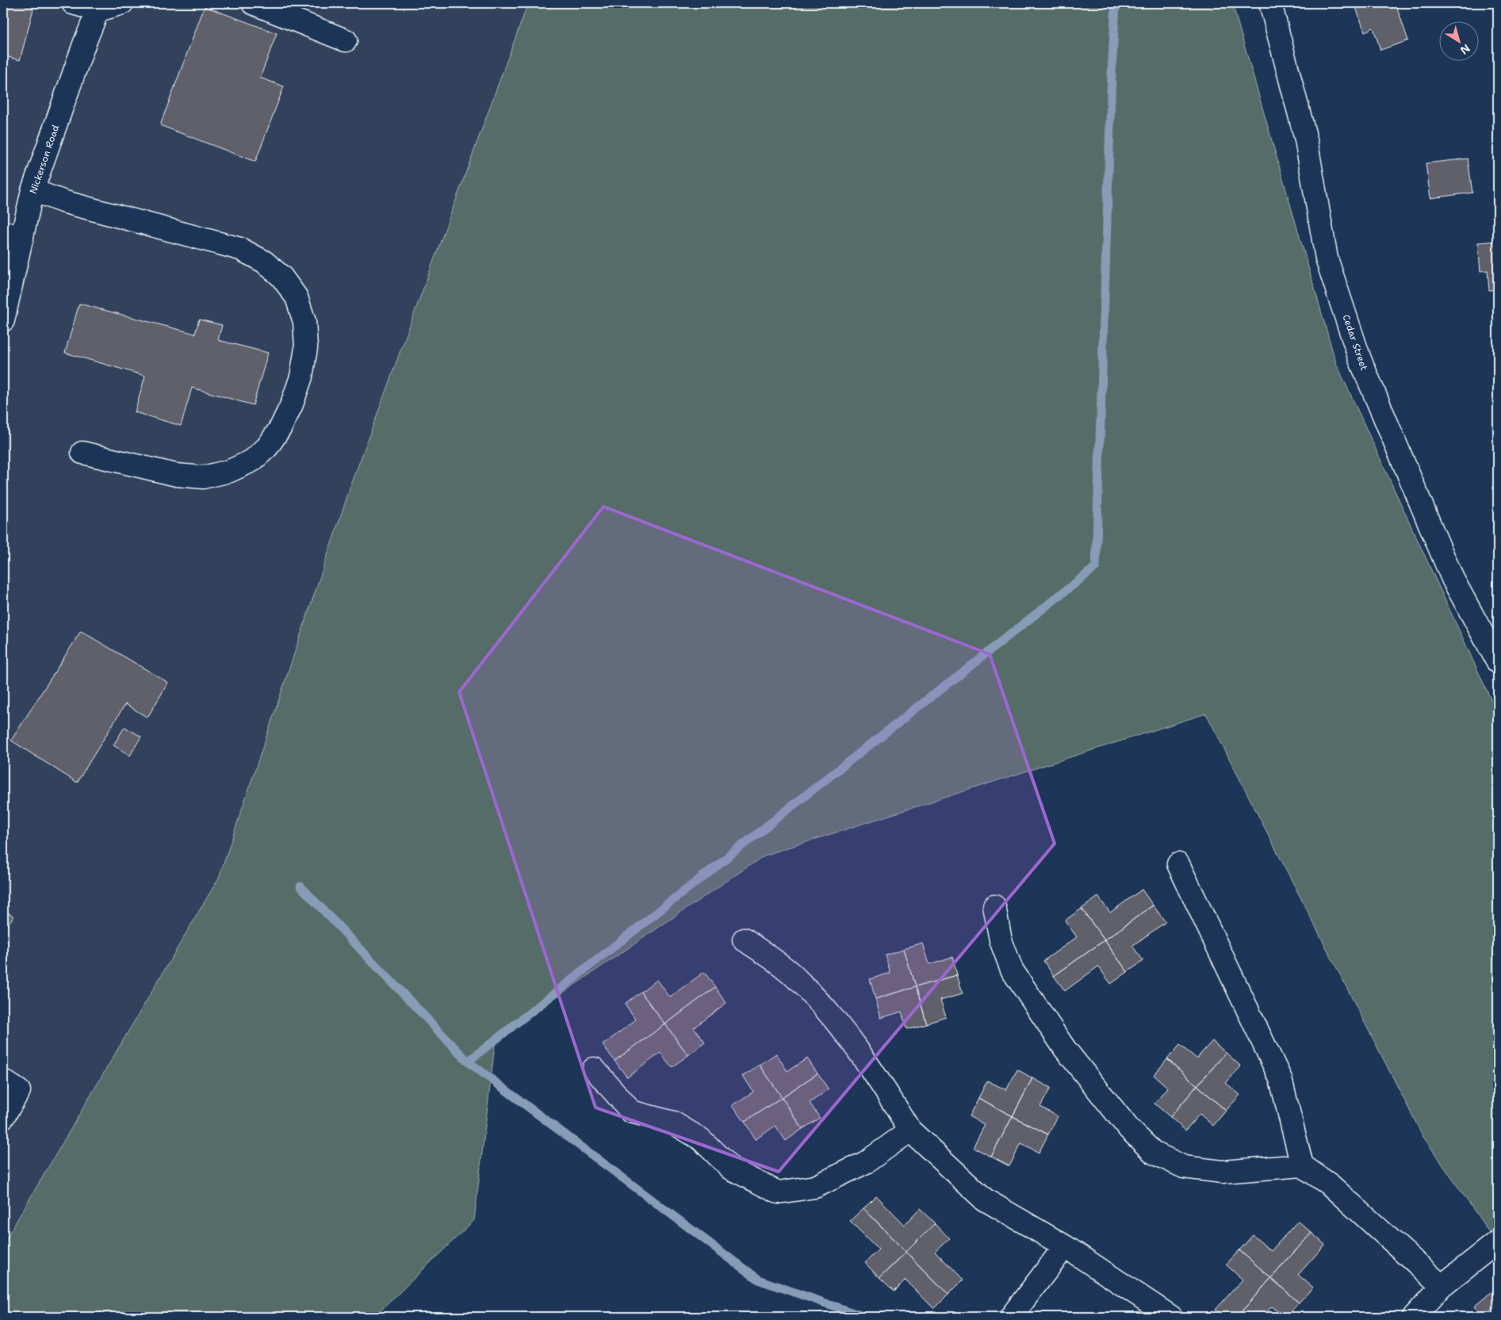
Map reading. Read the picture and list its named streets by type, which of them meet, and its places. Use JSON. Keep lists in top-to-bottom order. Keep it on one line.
{"streets":{"street":["Nickerson Road","Cedar Street"]},"north":"bottom right"}
